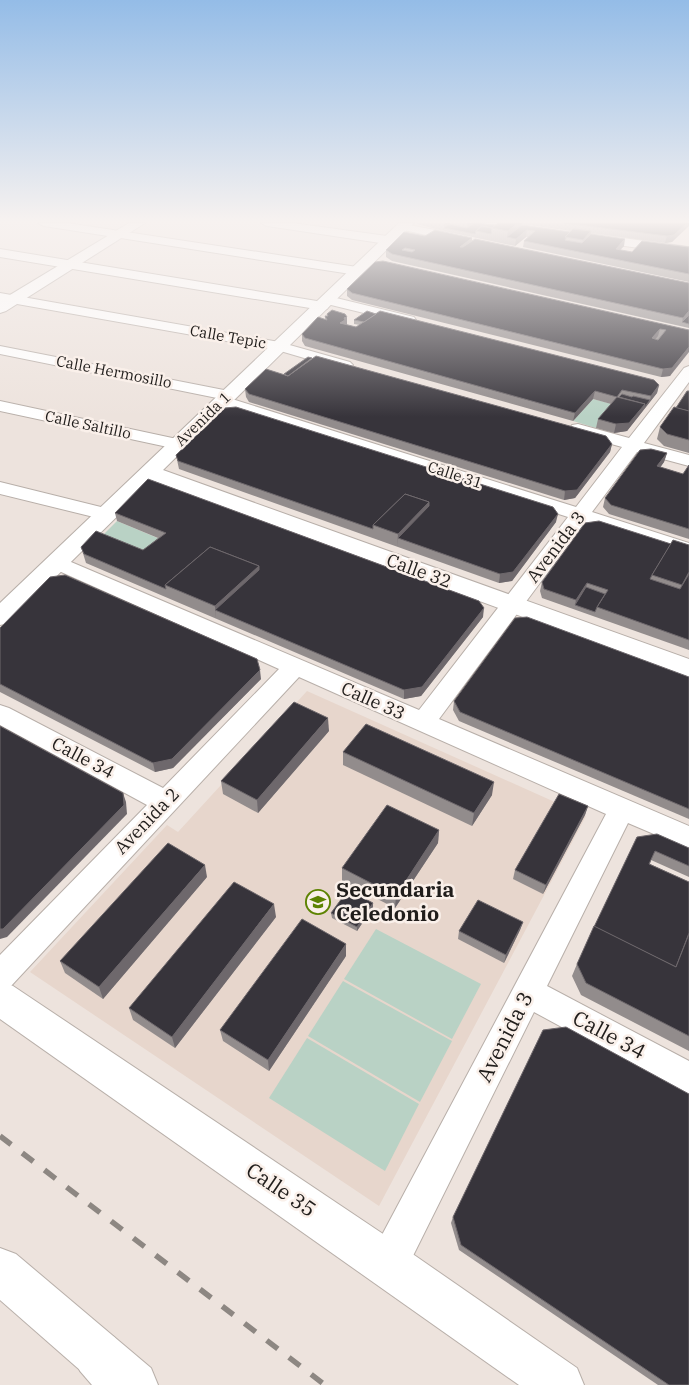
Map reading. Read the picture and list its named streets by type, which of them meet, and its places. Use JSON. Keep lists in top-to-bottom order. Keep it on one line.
{"streets":{"street":["Calle Tepic","Calle Hermosillo","Avenida 1","Calle Saltillo","Calle 31","Avenida 3","Calle 32","Calle 33","Calle 34","Avenida 2","Calle 35"]},"crossings":[["Calle Tepic","Avenida 1"],["Calle Hermosillo","Avenida 1"],["Calle Hermosillo","Calle 31"],["Avenida 1","Calle Saltillo"],["Avenida 1","Calle 31"],["Avenida 1","Calle 32"],["Avenida 1","Calle 33"],["Calle 31","Avenida 3"],["Avenida 3","Calle 32"],["Avenida 3","Calle 33"],["Avenida 3","Calle 34"],["Avenida 3","Calle 35"],["Calle 33","Avenida 2"],["Calle 34","Avenida 2"]],"places":{"school or university":["Secundaria Celedonio"]}}
